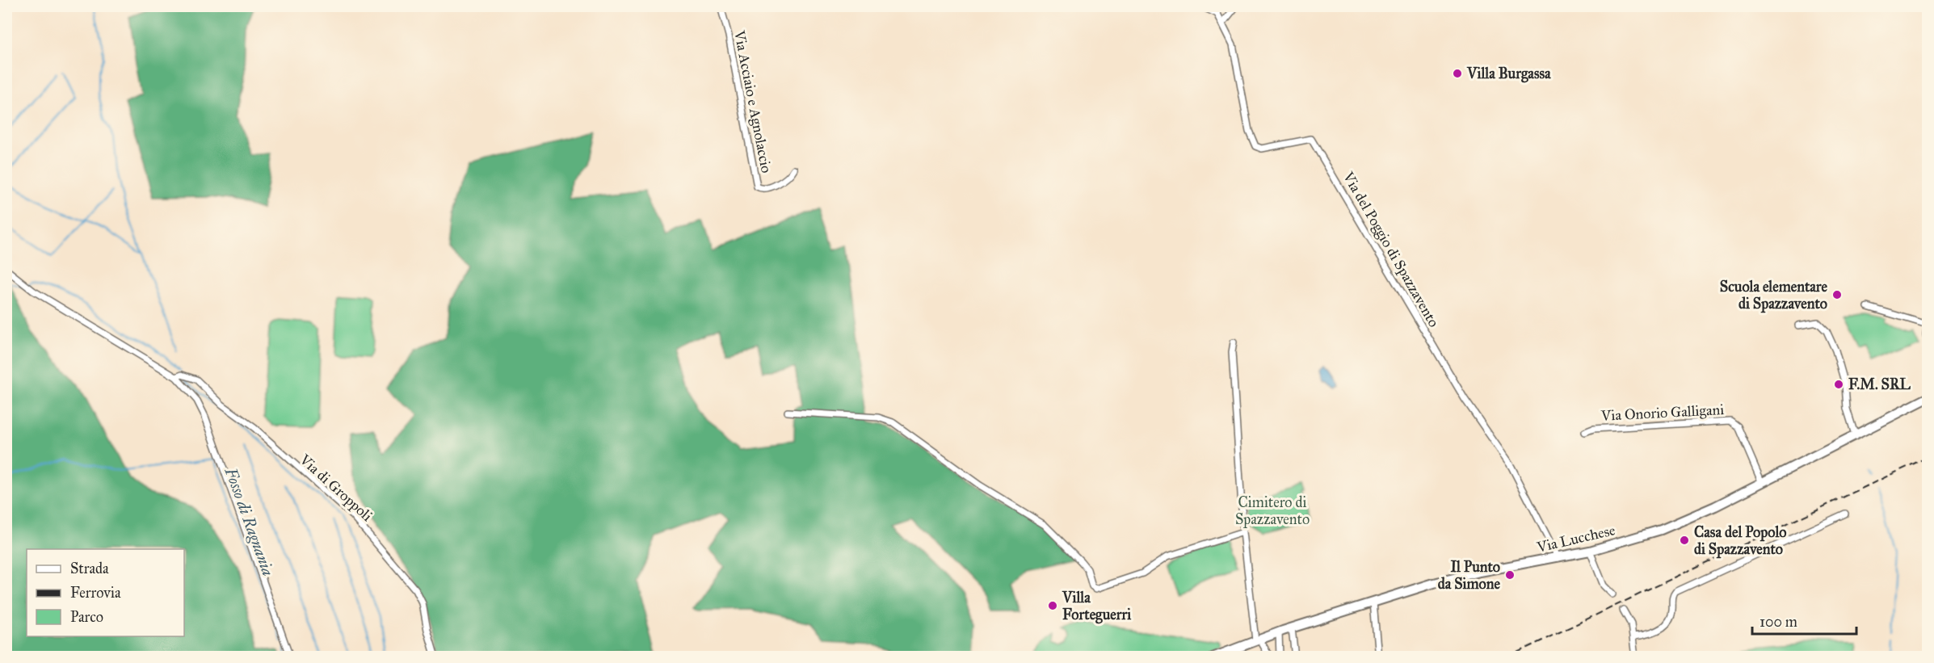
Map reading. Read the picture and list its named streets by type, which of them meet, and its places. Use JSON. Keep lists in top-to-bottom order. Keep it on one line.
{"streets":{"street":["Via Acciaio e Agnolaccio","Via del Poggio di Spazzavento","Via Onorio Galligani","Via di Groppoli","Via Lucchese"]},"crossings":[["Via del Poggio di Spazzavento","Via Lucchese"],["Via Onorio Galligani","Via Lucchese"]],"water":["Fosso di Ragnania"],"parks":["Cimitero di Spazzavento"],"places":["Villa Burgassa","Scuola elementare di Spazzavento","F.M. SRL","Casa del Popolo di Spazzavento","Il Punto da Simone","Villa Forteguerri"],"legend":["Strada","Ferrovia","Parco"],"scale_bar":"100 m"}
